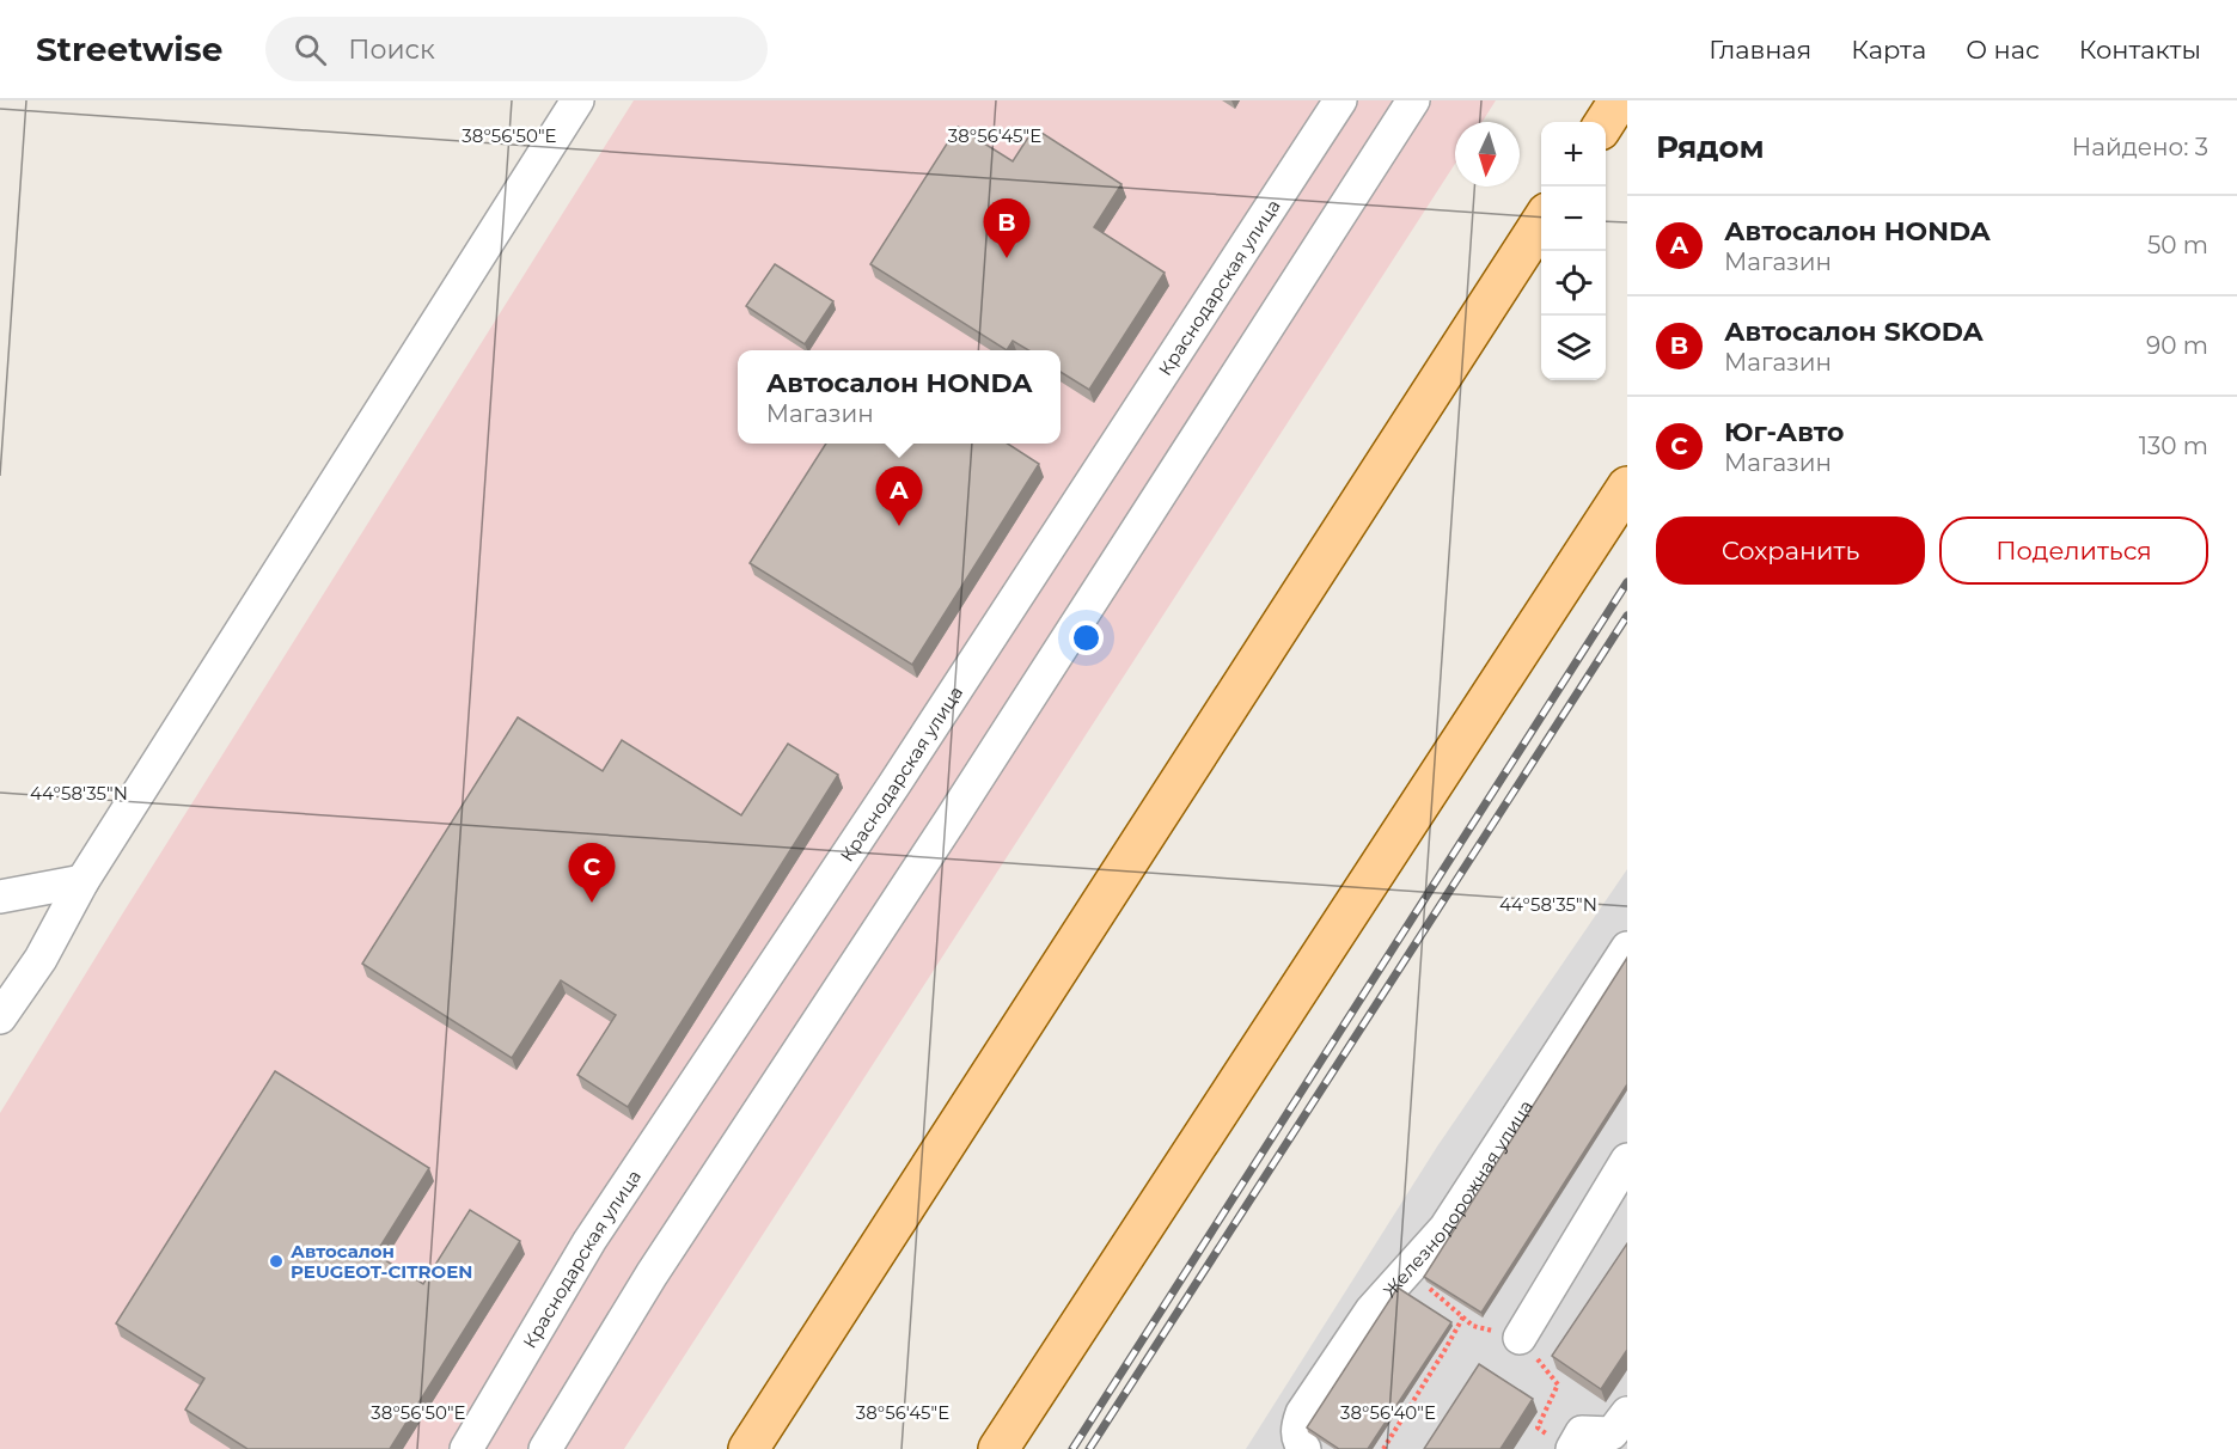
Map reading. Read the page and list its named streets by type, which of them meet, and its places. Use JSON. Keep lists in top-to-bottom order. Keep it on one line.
{"streets":{"street":["Краснодарская улица","Железнодорожная улица"]},"places":["Автосалон PEUGEOT-CITROEN"],"north":"bottom","page":{"header":"Streetwise","search":"Поиск","nav":["Главная","Карта","О нас","Контакты"],"heading":["Рядом","Найдено: 3"],"map_buttons":["+","−"],"list":[{"mark":"A","name":"Автосалон HONDA","note":"Магазин","value":"50 m"},{"mark":"B","name":"Автосалон SKODA","note":"Магазин","value":"90 m"},{"mark":"C","name":"Юг-Авто","note":"Магазин","value":"130 m"}],"pins":["B","A","C"],"popup":["Автосалон HONDA","Магазин"],"buttons":["Сохранить","Поделиться"]},"coordinates":["38°56'50\"E","38°56'45\"E","44°58'35\"N","38°56'40\"E"]}
